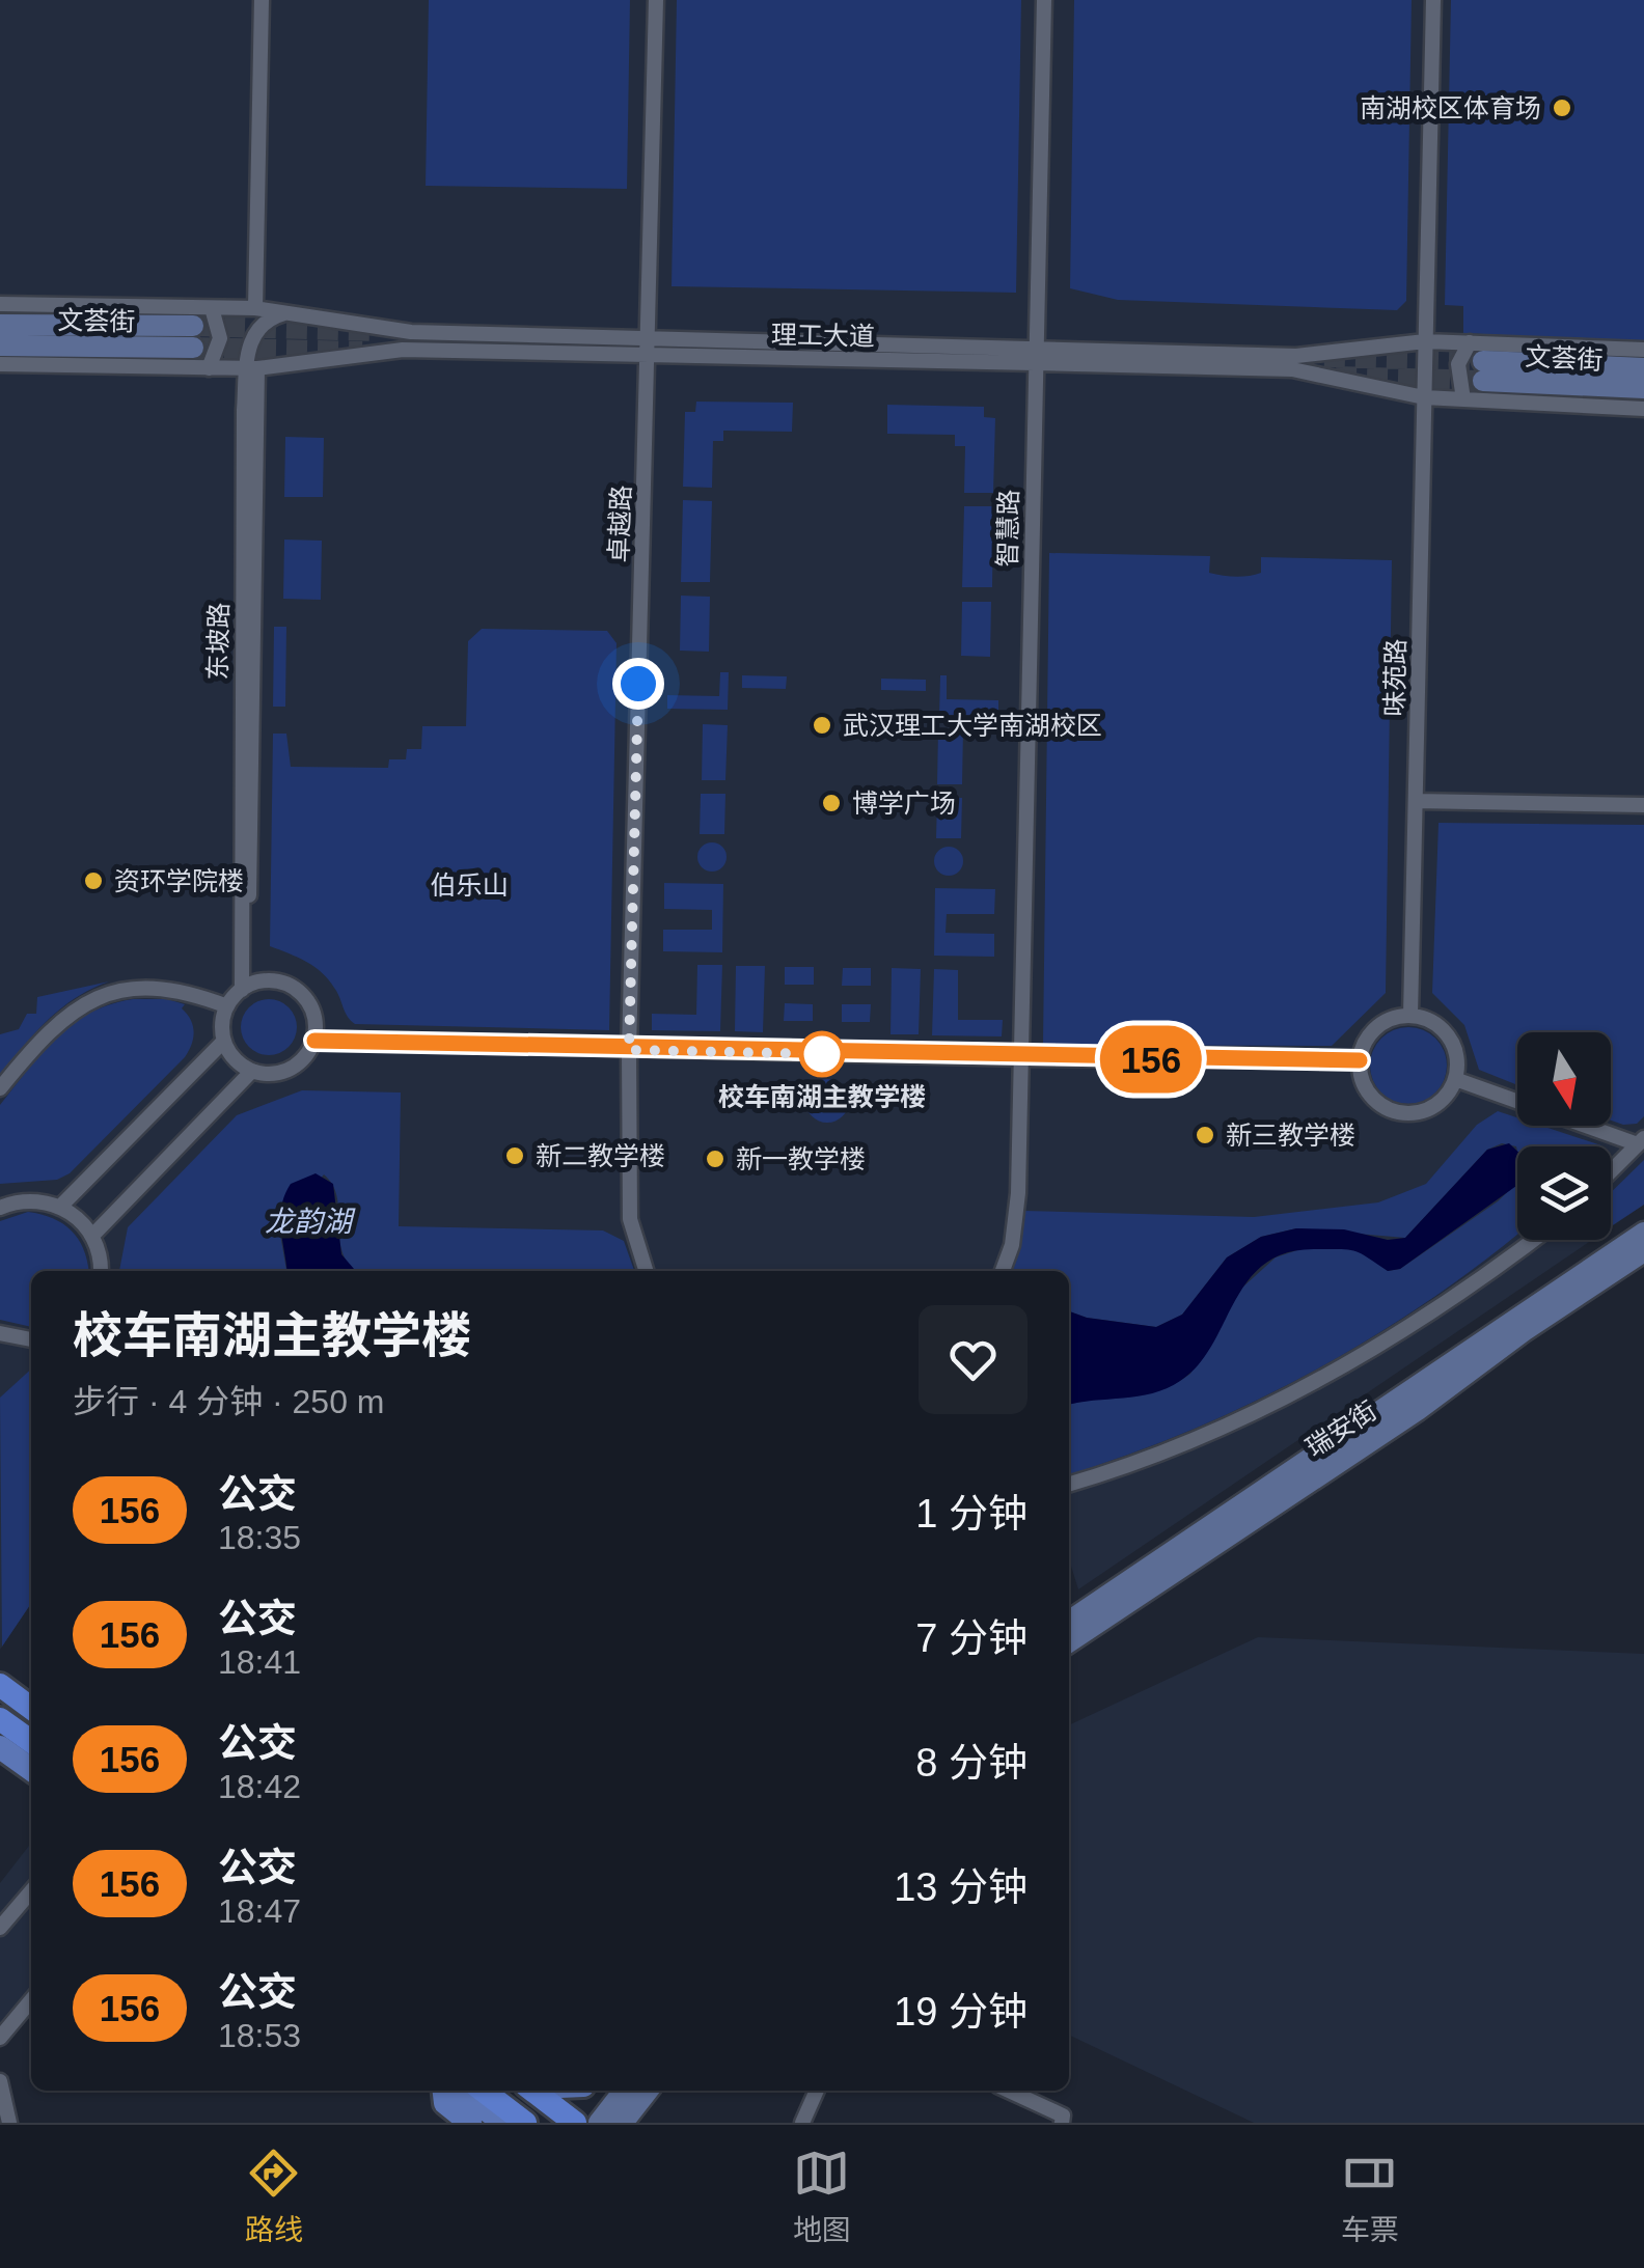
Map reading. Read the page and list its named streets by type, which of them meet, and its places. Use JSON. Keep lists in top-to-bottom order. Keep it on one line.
{"streets":{"main road":["文荟街","瑞安街"],"street":["理工大道","卓越路","智慧路","东坡路","味苑路"]},"crossings":[["理工大道","卓越路"],["理工大道","智慧路"],["理工大道","东坡路"],["理工大道","味苑路"]],"water":["龙韵湖"],"parks":["伯乐山"],"places":["南湖校区体育场","武汉理工大学南湖校区","博学广场","资环学院楼","校车南湖主教学楼","新三教学楼","新二教学楼","新一教学楼"],"lines":["bus line 156"],"north":"bottom","page":{"on_map":"156","heading":["校车南湖主教学楼","步行 · 4 分钟 · 250 m"],"list":[{"mark":"156","name":"公交","note":"18:35","value":"1 分钟"},{"mark":"156","name":"公交","note":"18:41","value":"7 分钟"},{"mark":"156","name":"公交","note":"18:42","value":"8 分钟"},{"mark":"156","name":"公交","note":"18:47","value":"13 分钟"},{"mark":"156","name":"公交","note":"18:53","value":"19 分钟"}],"tabs":["路线","地图","车票"]}}
